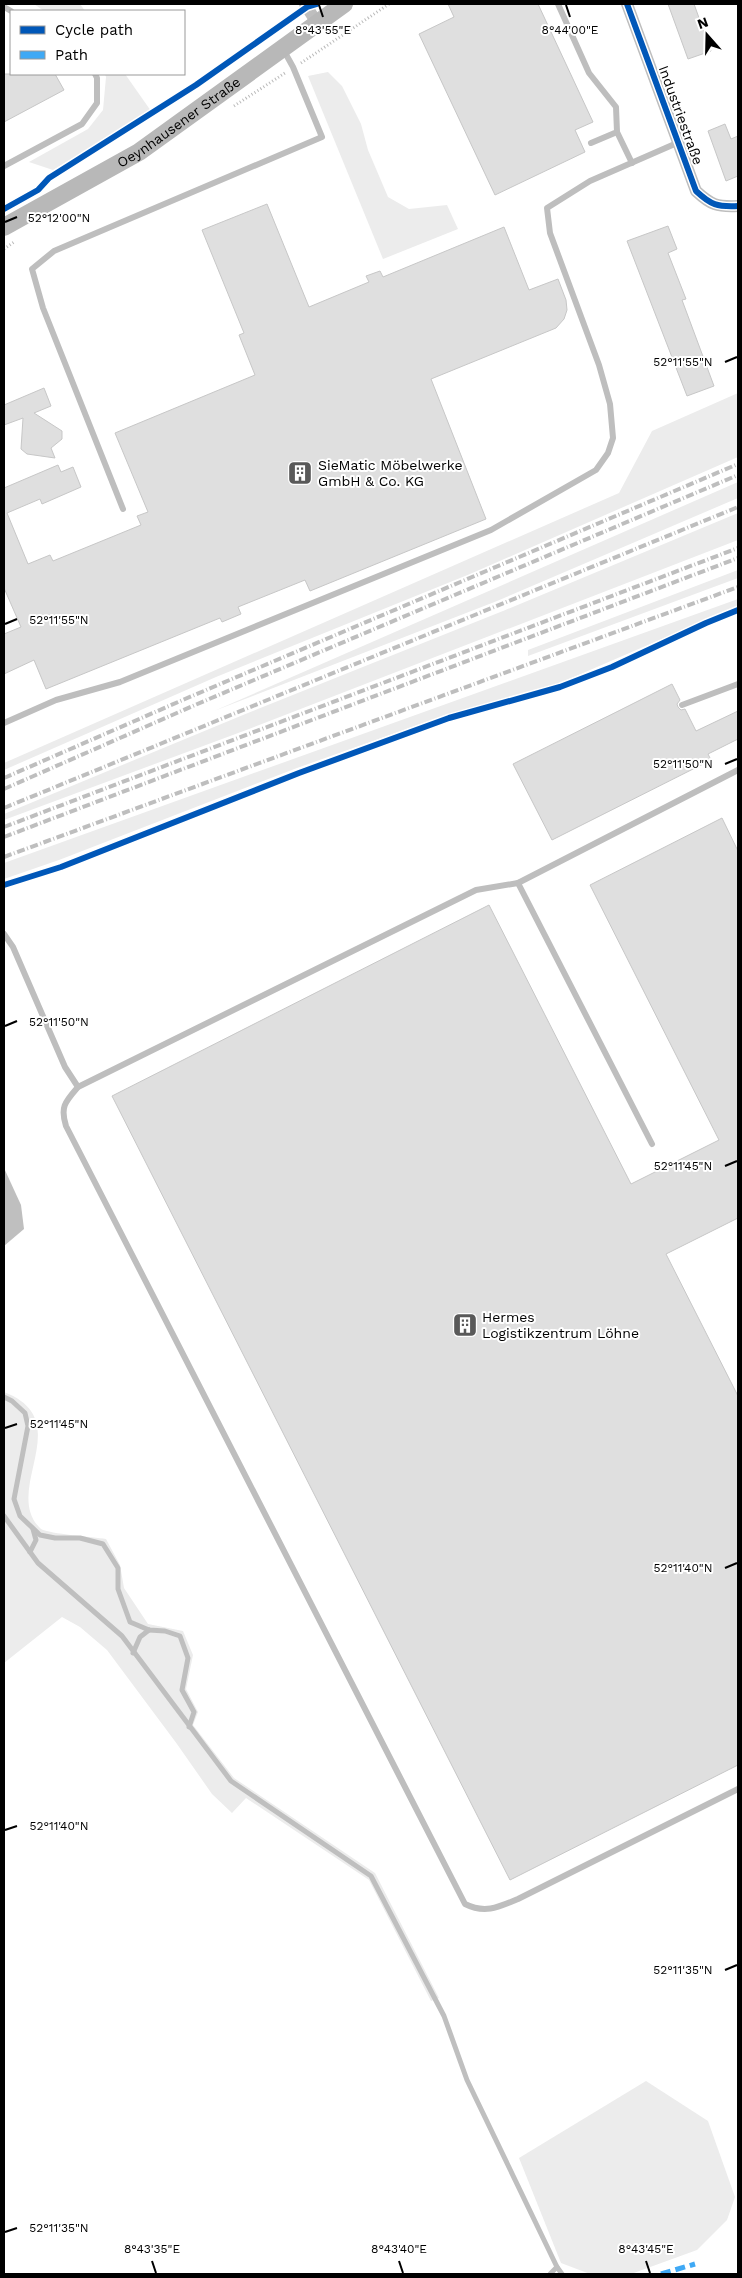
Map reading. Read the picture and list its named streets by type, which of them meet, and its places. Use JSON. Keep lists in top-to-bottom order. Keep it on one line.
{"streets":{"main road":["Oeynhausener Straße"],"street":["Industriestraße"]},"places":{"building":["SieMatic Möbelwerke GmbH & Co. KG","Hermes Logistikzentrum Löhne"]},"legend":["Cycle path","Path"],"north":"top","coordinates":["8°43'55\"E","8°44'00\"E","52°12'00\"N","52°11'55\"N","52°11'50\"N","52°11'45\"N","52°11'40\"N","52°11'35\"N","8°43'35\"E","8°43'40\"E","8°43'45\"E"]}
